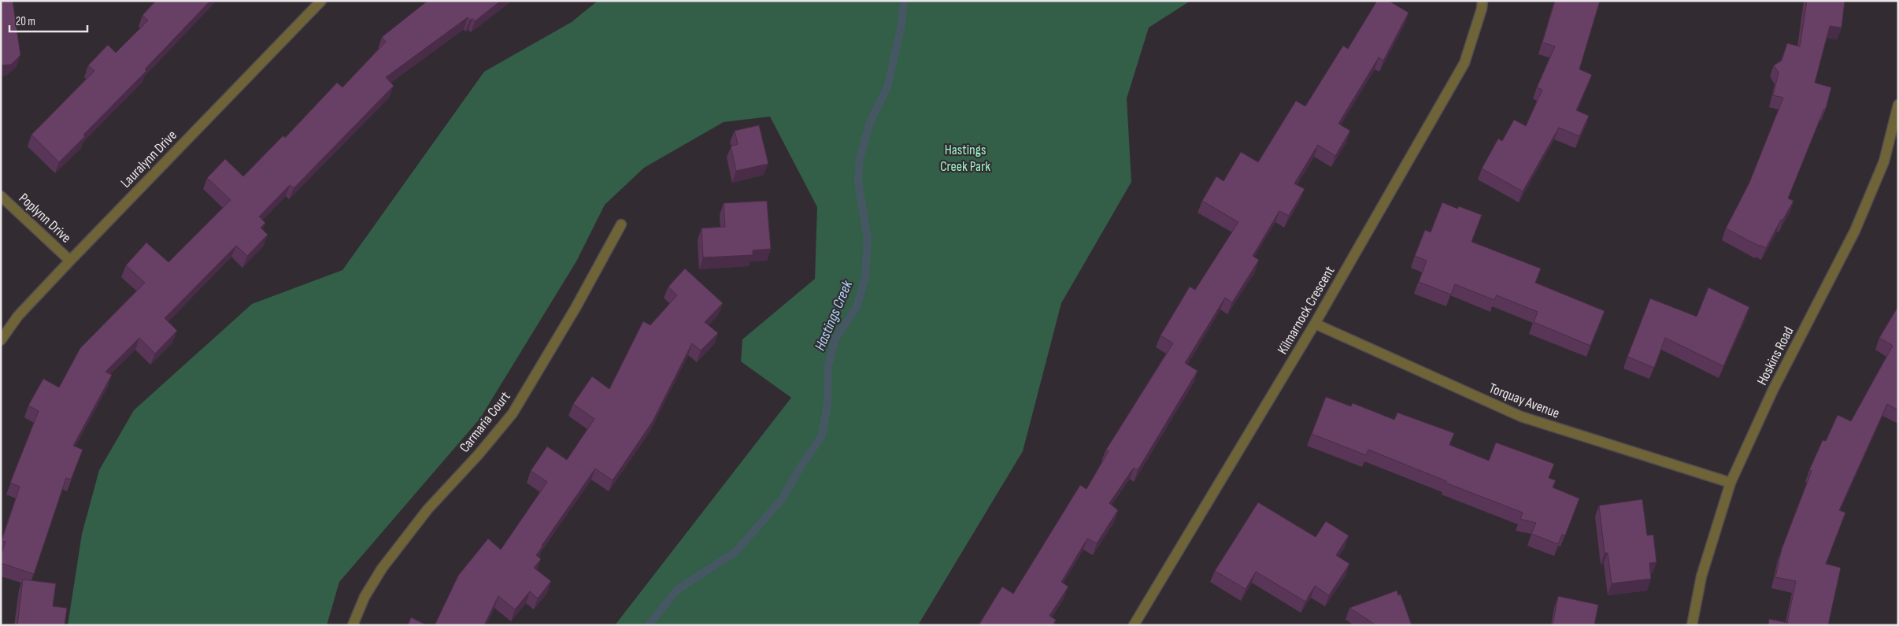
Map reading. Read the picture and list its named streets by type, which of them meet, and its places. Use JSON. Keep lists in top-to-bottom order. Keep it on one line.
{"streets":{"street":["Lauralynn Drive","Poplynn Drive","Kilmarnock Crescent","Hoskins Road","Torquay Avenue","Carmaria Court"]},"crossings":[["Lauralynn Drive","Poplynn Drive"],["Kilmarnock Crescent","Torquay Avenue"],["Hoskins Road","Torquay Avenue"]],"water":["Hastings Creek"],"parks":["Hastings Creek Park"],"scale_bar":"20 m"}
